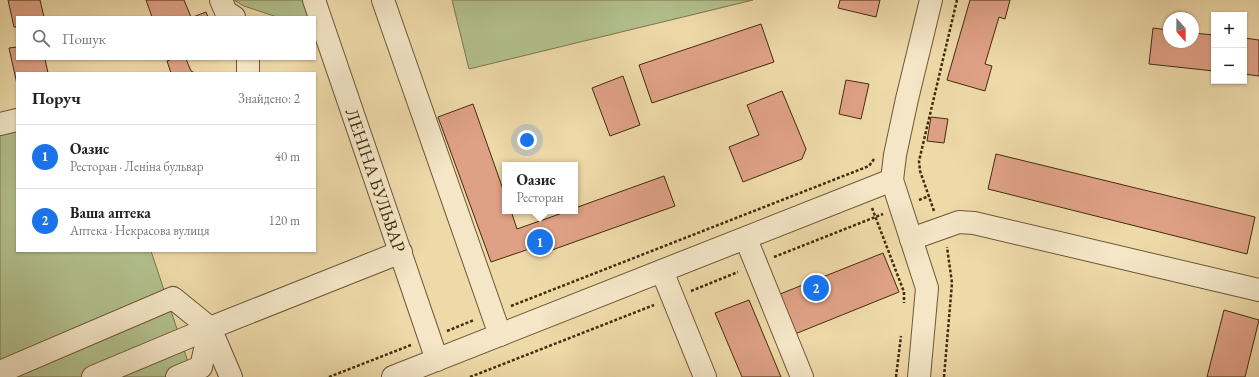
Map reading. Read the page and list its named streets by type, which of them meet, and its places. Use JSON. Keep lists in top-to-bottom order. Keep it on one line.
{"streets":{"street":["ЛЕНІНА БУЛЬВАР"]},"north":"bottom","page":{"map_buttons":["+","−"],"search":"Пошук","heading":["Поруч","Знайдено: 2"],"list":[{"mark":"1","name":"Оазис","note":"Ресторан · Леніна бульвар","value":"40 m"},{"mark":"2","name":"Ваша аптека","note":"Аптека · Некрасова вулиця","value":"120 m"}],"popup":["Оазис","Ресторан"],"pins":["1","2"]}}
